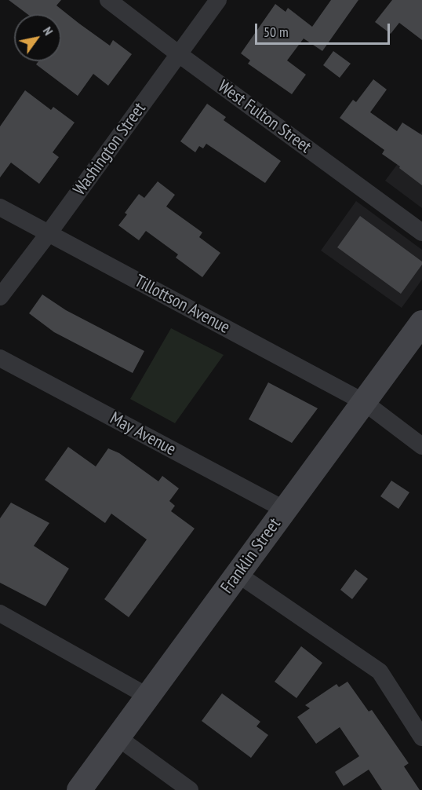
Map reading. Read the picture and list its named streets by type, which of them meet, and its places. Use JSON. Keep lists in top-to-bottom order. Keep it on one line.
{"streets":{"main road":["Franklin Street"],"street":["West Fulton Street","Washington Street","Tillottson Avenue","May Avenue"]},"crossings":[["West Fulton Street","Washington Street"],["Washington Street","Tillottson Avenue"],["Tillottson Avenue","Franklin Street"],["May Avenue","Franklin Street"]],"scale_bar":"50 m","north":"top right"}
